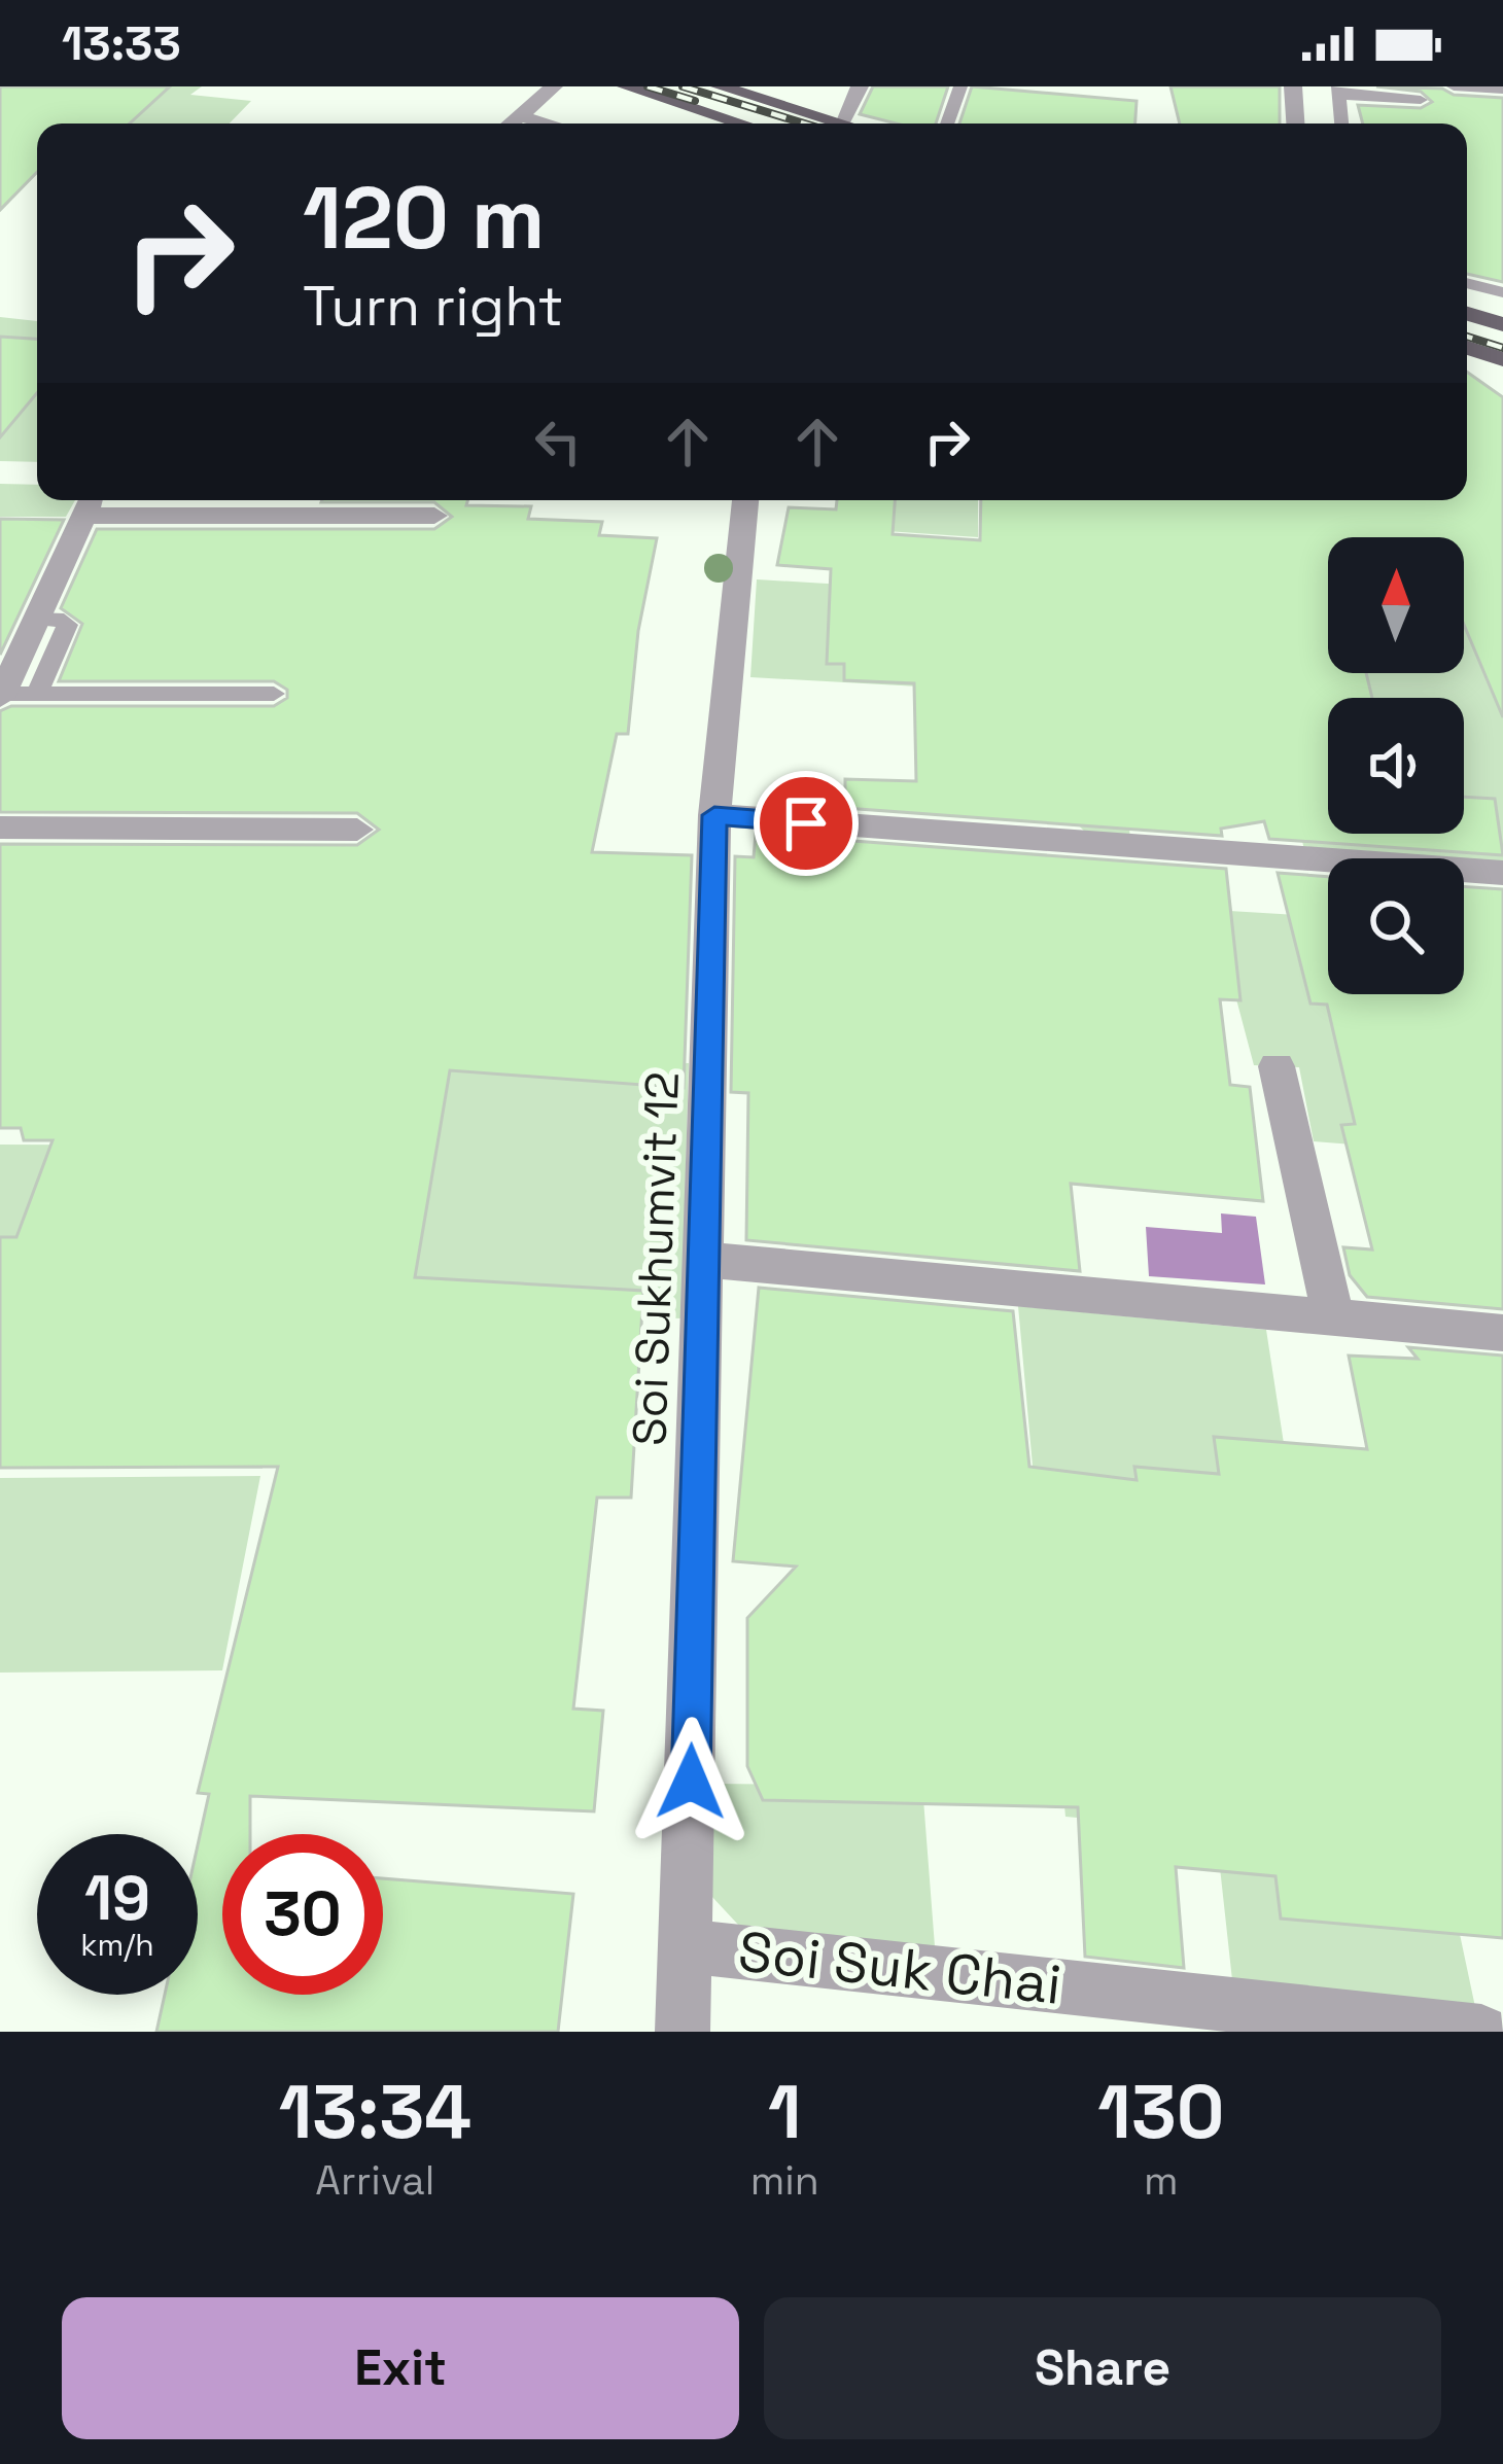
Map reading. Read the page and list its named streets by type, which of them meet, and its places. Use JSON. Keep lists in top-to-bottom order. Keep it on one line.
{"streets":{"street":["Soi Sukhumvit 12","Soi Suk Chai"]},"crossings":[["Soi Sukhumvit 12","Soi Suk Chai"]],"north":"top","page":{"status":"13:33","turn":["120 m","Turn right"],"speed":"19 km/h","limit":"30","eta":["13:34","Arrival","1","min","130","m"],"buttons":["Exit","Share"]}}
